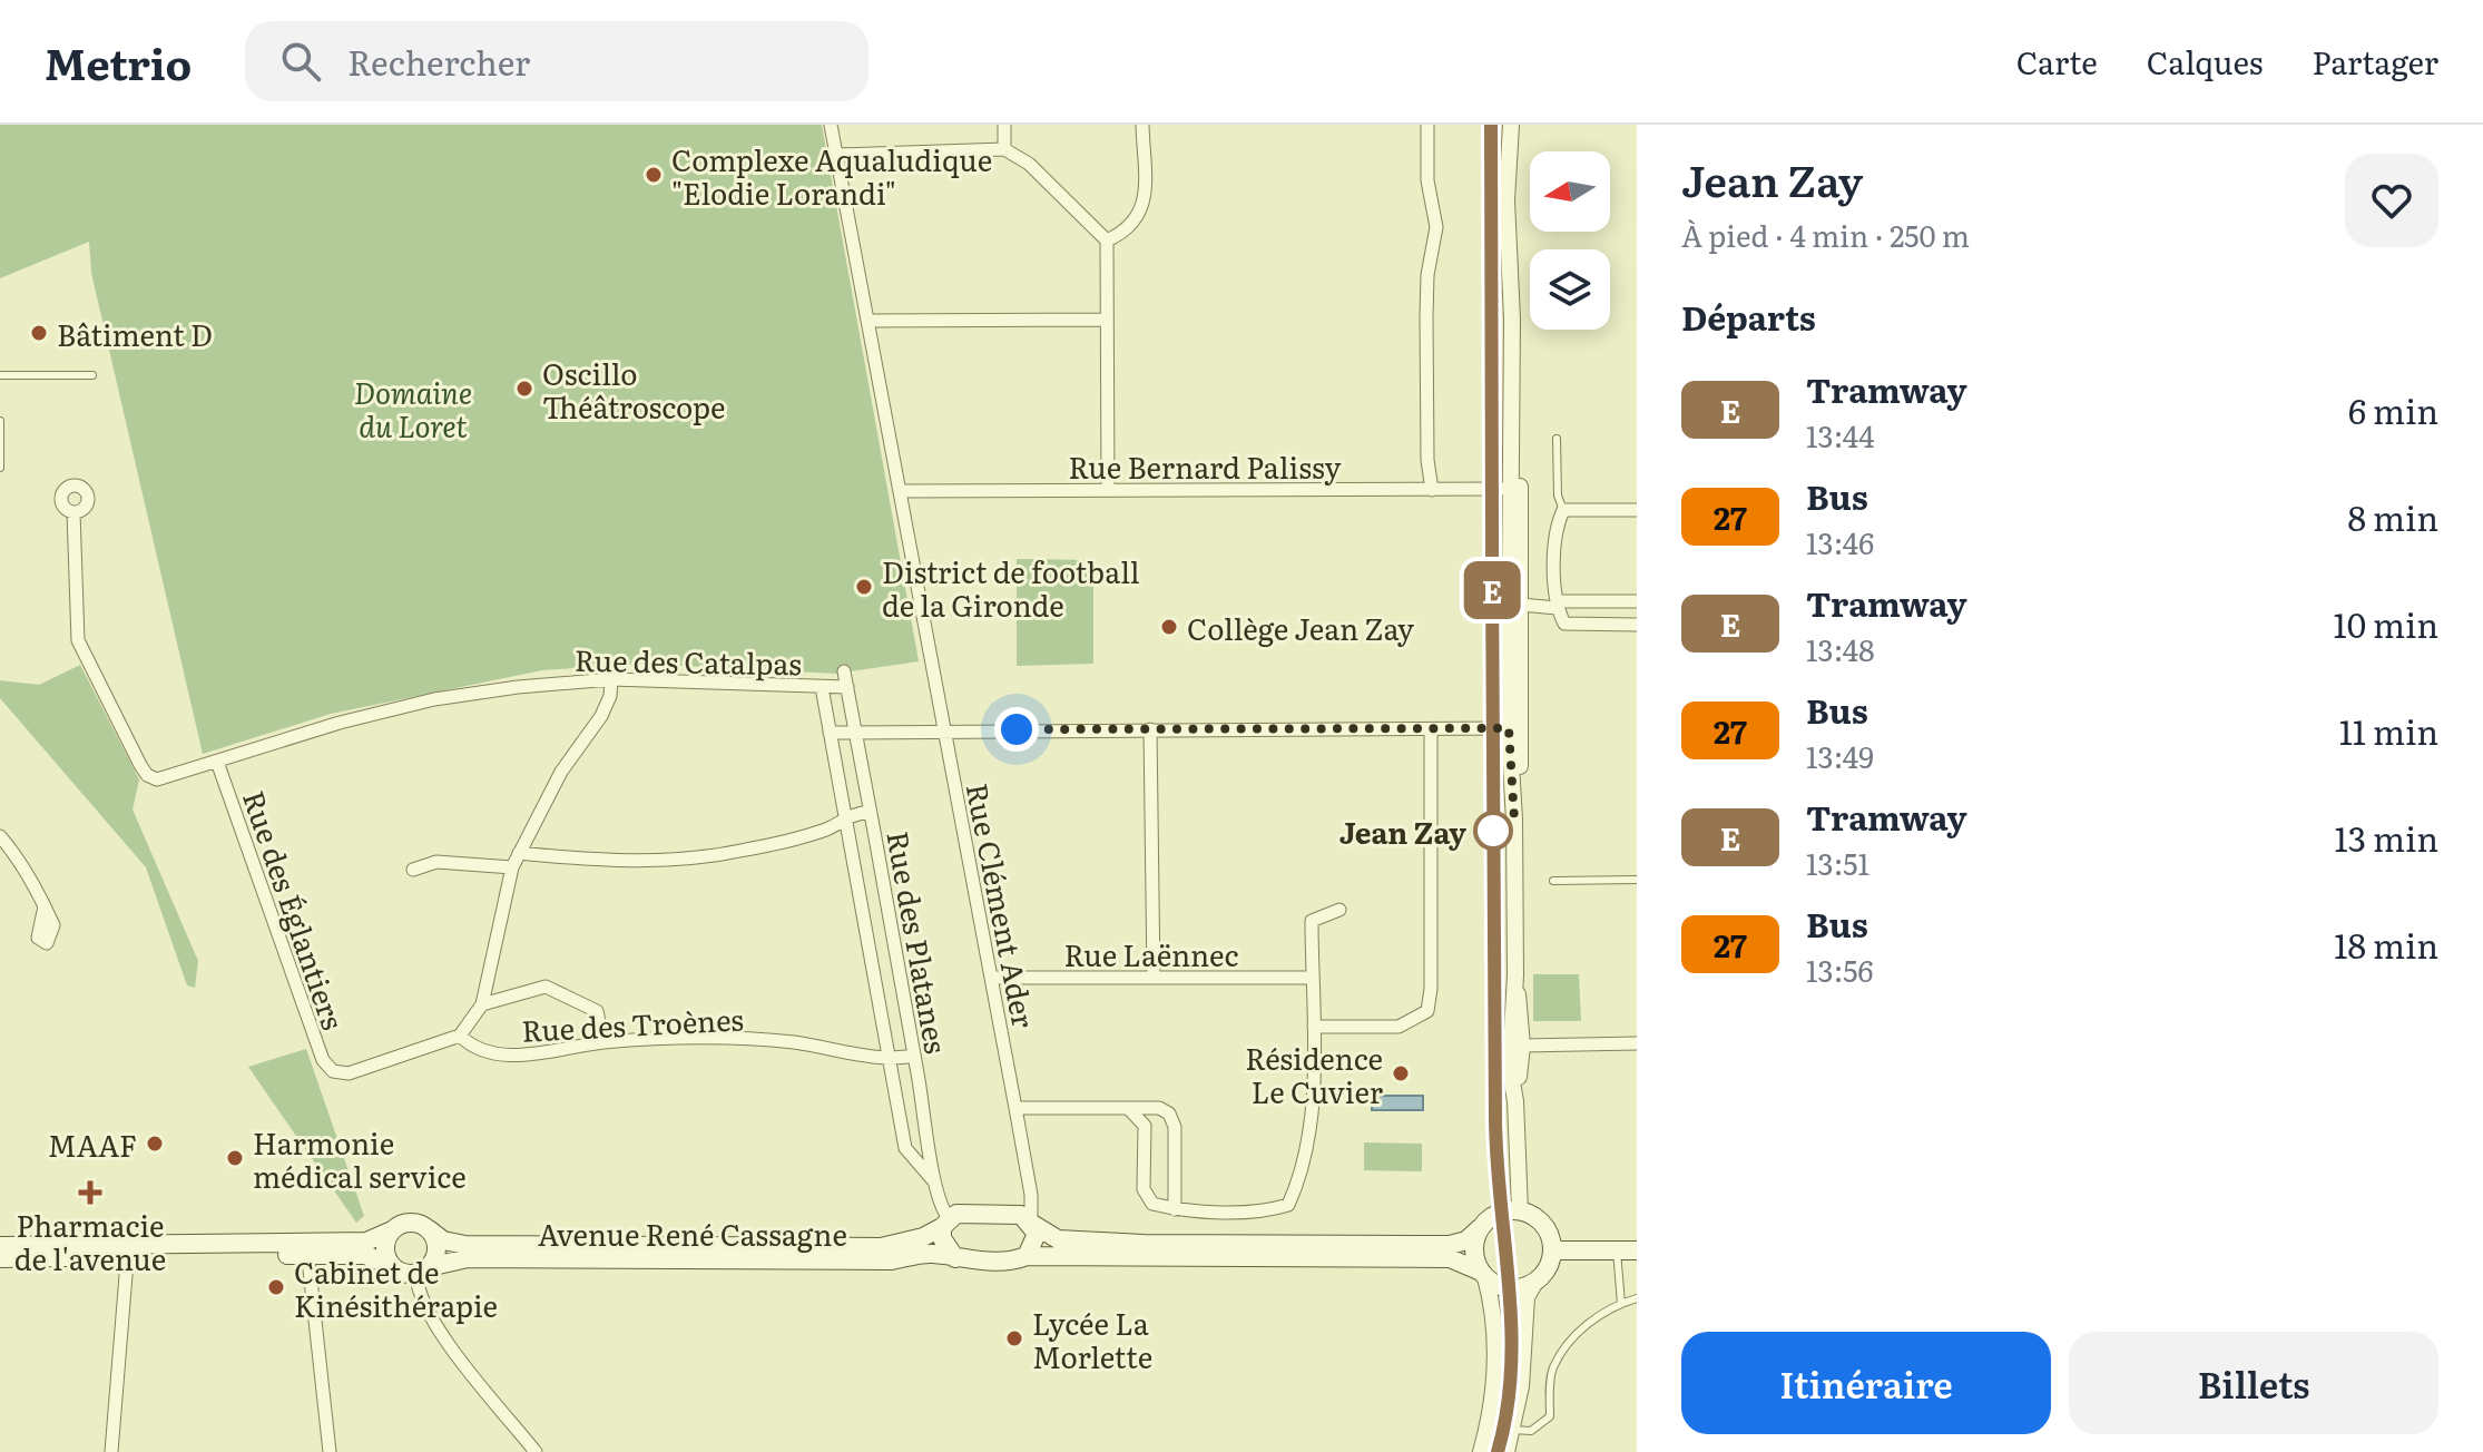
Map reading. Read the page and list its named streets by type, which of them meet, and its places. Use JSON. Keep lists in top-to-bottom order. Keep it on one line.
{"streets":{"main road":["Avenue René Cassagne"],"street":["Rue Bernard Palissy","Rue des Catalpas","Rue Clément Ader","Rue des Églantiers","Rue des Platanes","Rue Laënnec","Rue des Troènes"]},"crossings":[["Rue Bernard Palissy","Rue Clément Ader"],["Rue des Catalpas","Rue des Églantiers"],["Rue des Catalpas","Rue des Platanes"],["Rue Clément Ader","Rue Laënnec"],["Rue Clément Ader","Avenue René Cassagne"],["Rue des Églantiers","Rue des Troènes"],["Rue des Platanes","Avenue René Cassagne"]],"parks":["Domaine du Loret"],"places":{"other":["Complexe Aqualudique \"Elodie Lorandi\"","Bâtiment D","Oscillo Théâtroscope","District de football de la Gironde","Collège Jean Zay","Jean Zay","Résidence Le Cuvier","MAAF","Harmonie médical service","Cabinet de Kinésithérapie","Lycée La Morlette"],"health":["Pharmacie de l'avenue"]},"lines":["tram line E"],"north":"left","page":{"header":"Metrio","search":"Rechercher","nav":["Carte","Calques","Partager"],"on_map":"E","heading":[["Jean Zay","À pied · 4 min · 250 m"],"Départs"],"list":[{"mark":"E","name":"Tramway","note":"13:44","value":"6 min"},{"mark":"27","name":"Bus","note":"13:46","value":"8 min"},{"mark":"E","name":"Tramway","note":"13:48","value":"10 min"},{"mark":"27","name":"Bus","note":"13:49","value":"11 min"},{"mark":"E","name":"Tramway","note":"13:51","value":"13 min"},{"mark":"27","name":"Bus","note":"13:56","value":"18 min"}],"buttons":["Itinéraire","Billets"]}}
